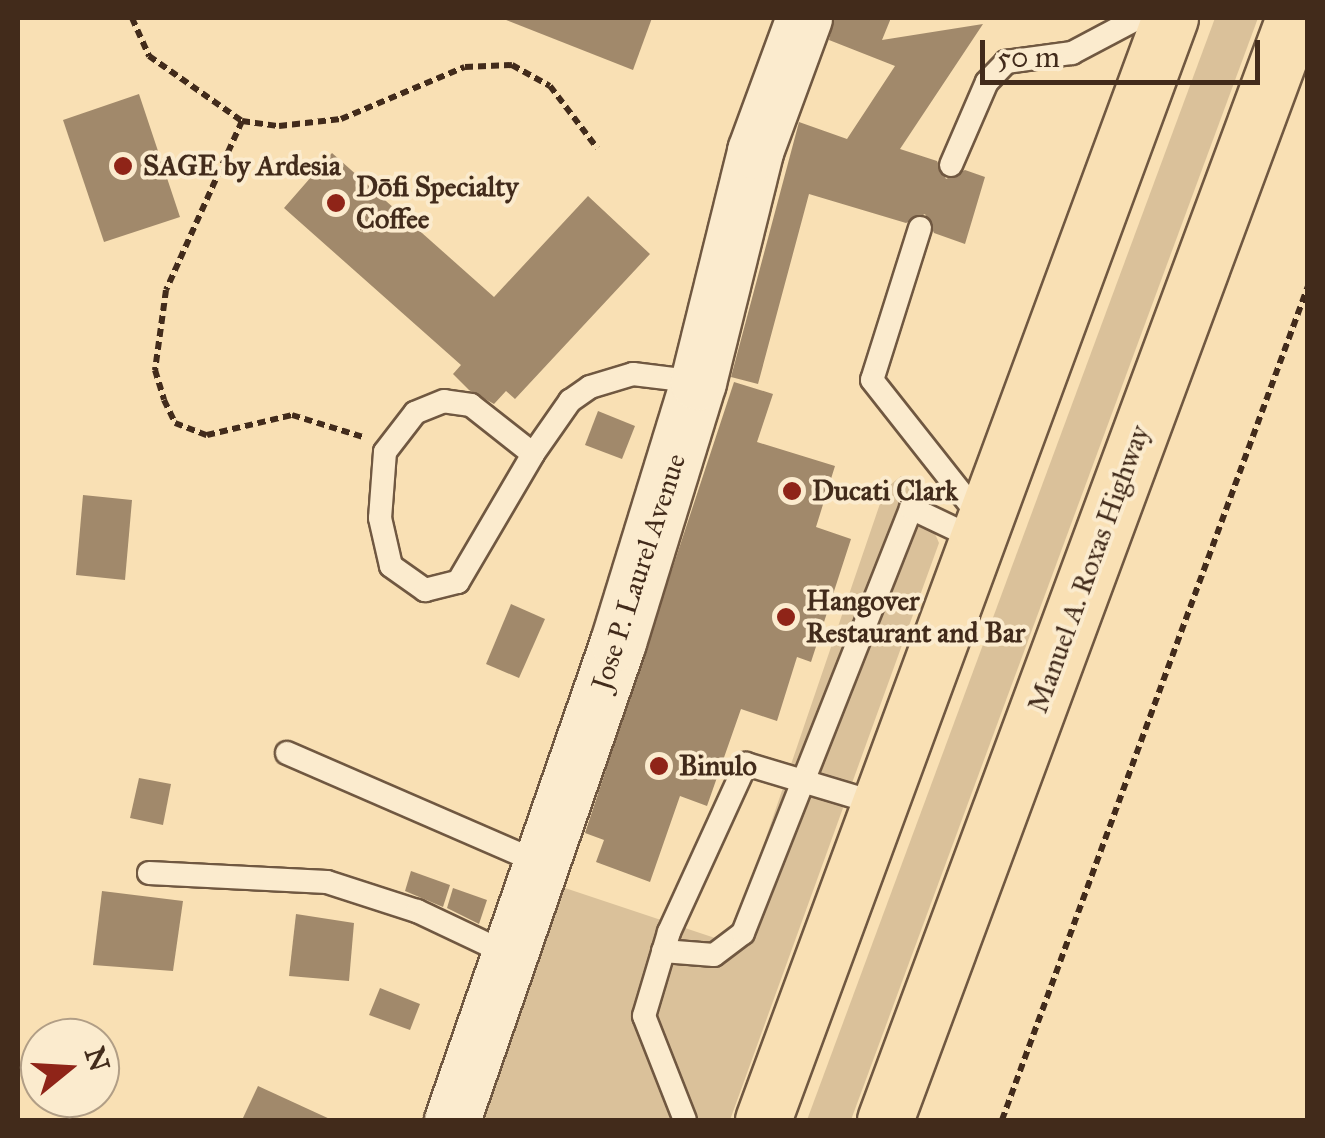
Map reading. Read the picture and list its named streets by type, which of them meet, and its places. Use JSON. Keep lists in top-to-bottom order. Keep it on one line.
{"streets":{"main road":["Manuel A. Roxas Highway"],"street":["Jose P. Laurel Avenue"]},"places":["SAGE by Ardesia","Dōfi Specialty Coffee","Ducati Clark","Hangover Restaurant and Bar","Binulo"],"scale_bar":"50 m","north":"right"}
